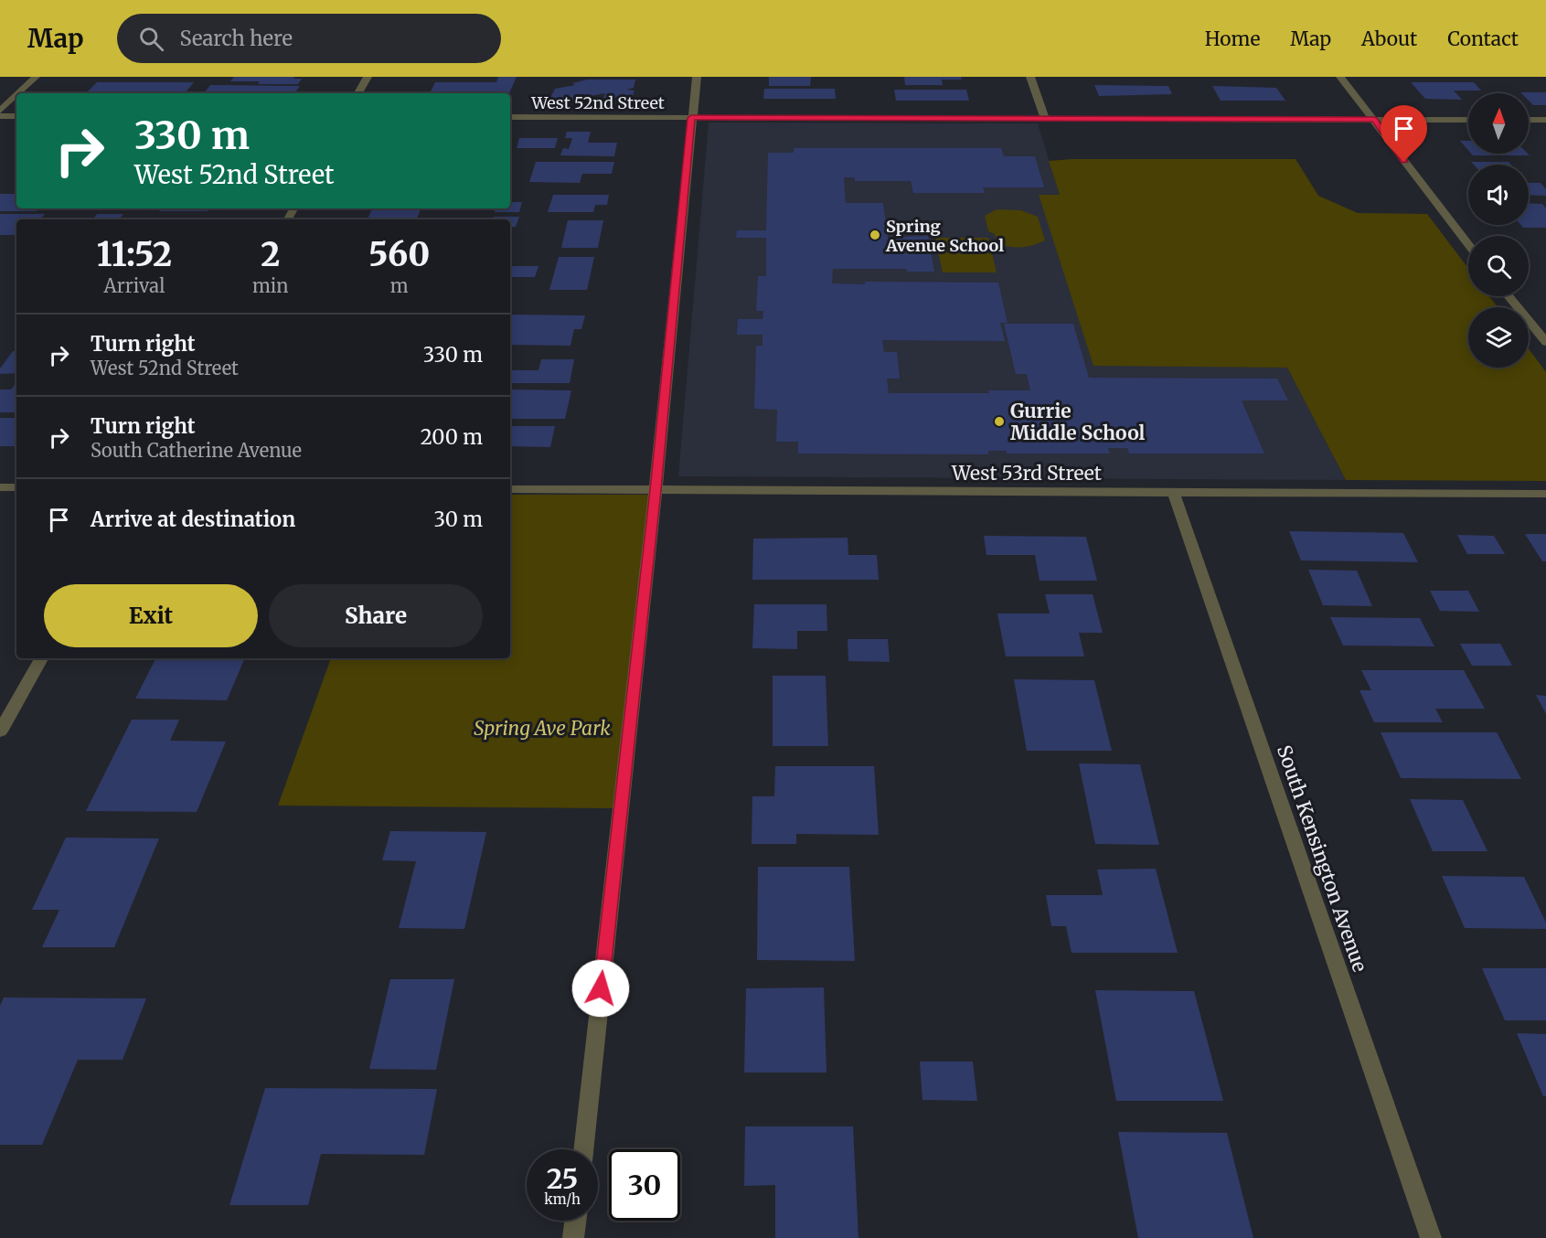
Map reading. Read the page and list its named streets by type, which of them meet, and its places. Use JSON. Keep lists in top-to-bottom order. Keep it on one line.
{"streets":{"street":["West 52nd Street","West 53rd Street","South Kensington Avenue"]},"crossings":[["West 53rd Street","South Kensington Avenue"]],"parks":["Spring Ave Park"],"places":["Spring Avenue School","Gurrie Middle School"],"north":"top","page":{"header":"Map","search":"Search here","nav":["Home","Map","About","Contact"],"turn":["330 m","West 52nd Street"],"eta":["11:52","Arrival","2","min","560","m"],"list":[{"name":"Turn right","note":"West 52nd Street","value":"330 m"},{"name":"Turn right","note":"South Catherine Avenue","value":"200 m"},{"name":"Arrive at destination","value":"30 m"}],"buttons":["Exit","Share"],"speed":"25 km/h","limit":"30"}}
